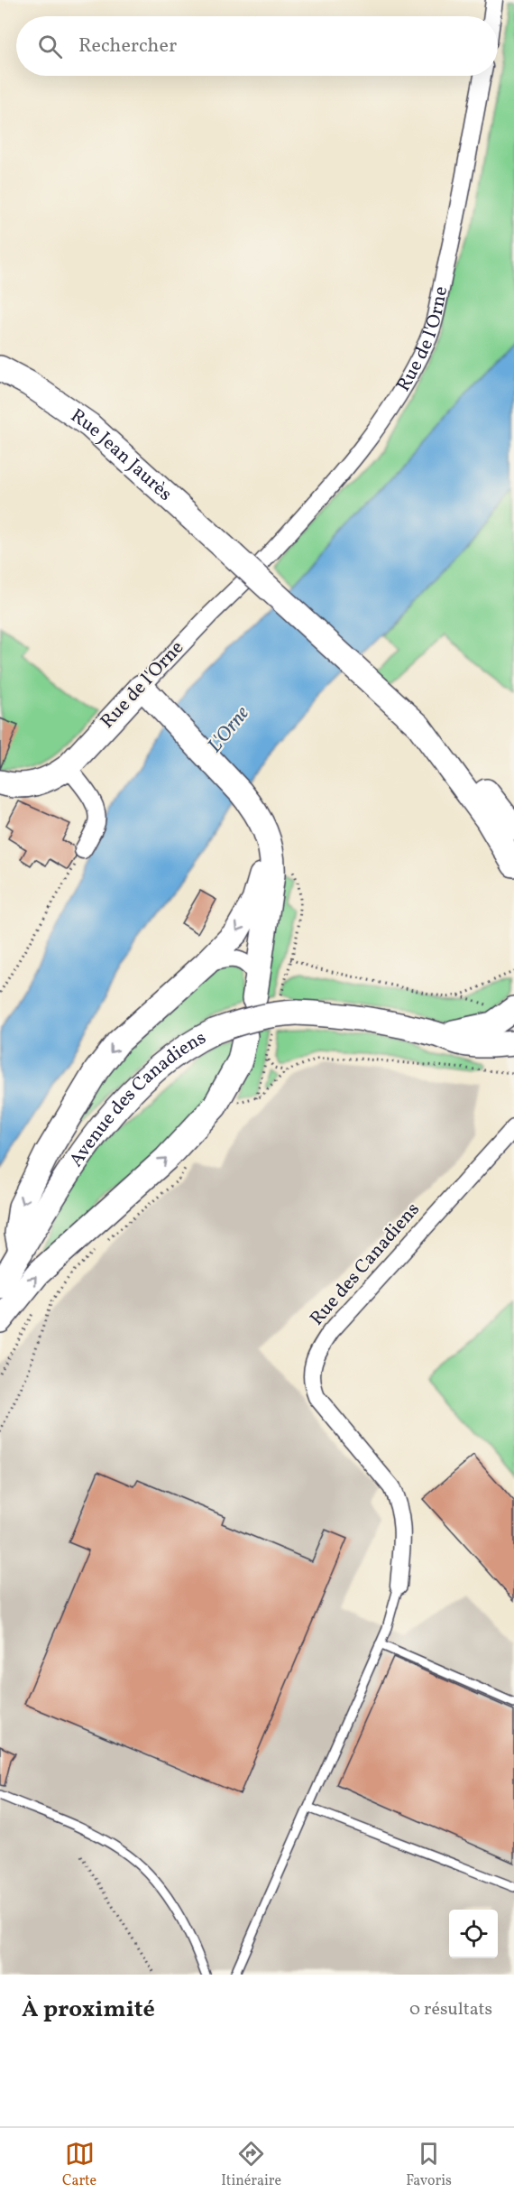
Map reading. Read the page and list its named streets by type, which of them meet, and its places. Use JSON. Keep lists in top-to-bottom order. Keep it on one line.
{"streets":{"street":["Rue de l'Orne","Rue Jean Jaurès","Avenue des Canadiens","Rue des Canadiens"]},"water":["L'Orne"],"page":{"search":"Rechercher","heading":["À proximité","0 résultats"],"nav":["Carte","Itinéraire","Favoris"]}}
